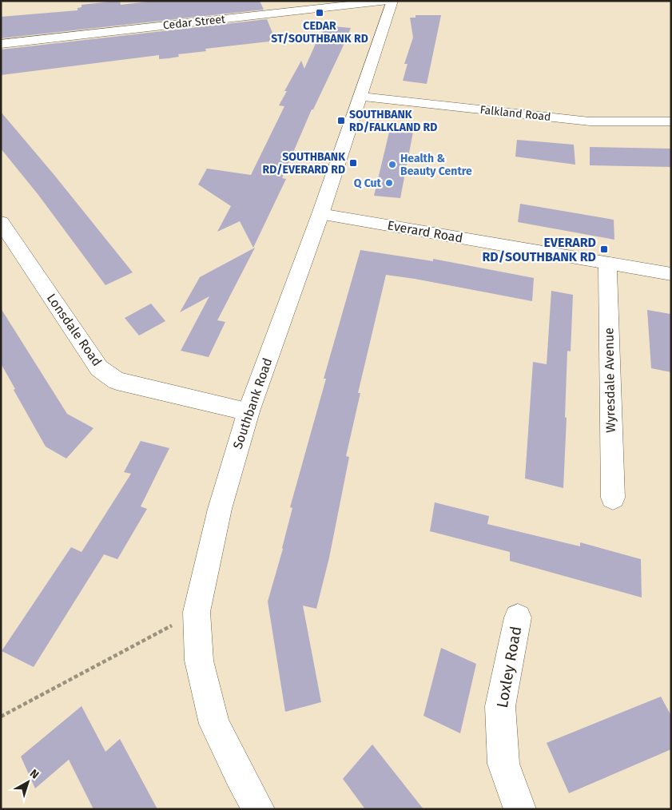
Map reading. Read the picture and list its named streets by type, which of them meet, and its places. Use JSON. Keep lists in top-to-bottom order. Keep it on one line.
{"streets":{"street":["Cedar Street","Falkland Road","Everard Road","Lonsdale Road","Wyresdale Avenue","Southbank Road","Loxley Road"]},"crossings":[["Falkland Road","Southbank Road"],["Everard Road","Wyresdale Avenue"],["Everard Road","Southbank Road"],["Lonsdale Road","Southbank Road"]],"places":{"transit":["CEDAR ST/SOUTHBANK RD","SOUTHBANK RD/FALKLAND RD","SOUTHBANK RD/EVERARD RD","EVERARD RD/SOUTHBANK RD"],"other":["Health & Beauty Centre","Q Cut"]},"north":"top right"}
